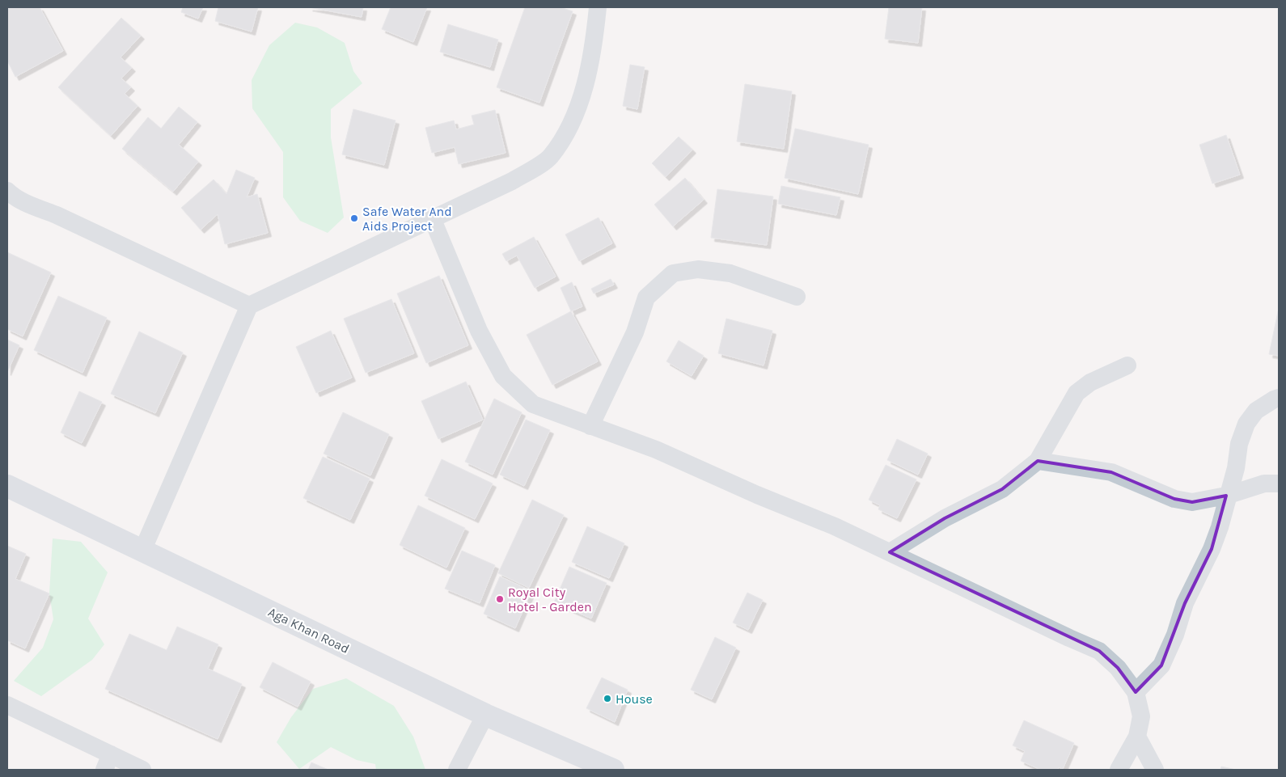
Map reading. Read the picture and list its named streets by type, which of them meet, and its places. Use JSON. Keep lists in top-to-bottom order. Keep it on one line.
{"streets":{"street":["Aga Khan Road"]},"places":["Safe Water And Aids Project","Royal City Hotel - Garden","House"]}
